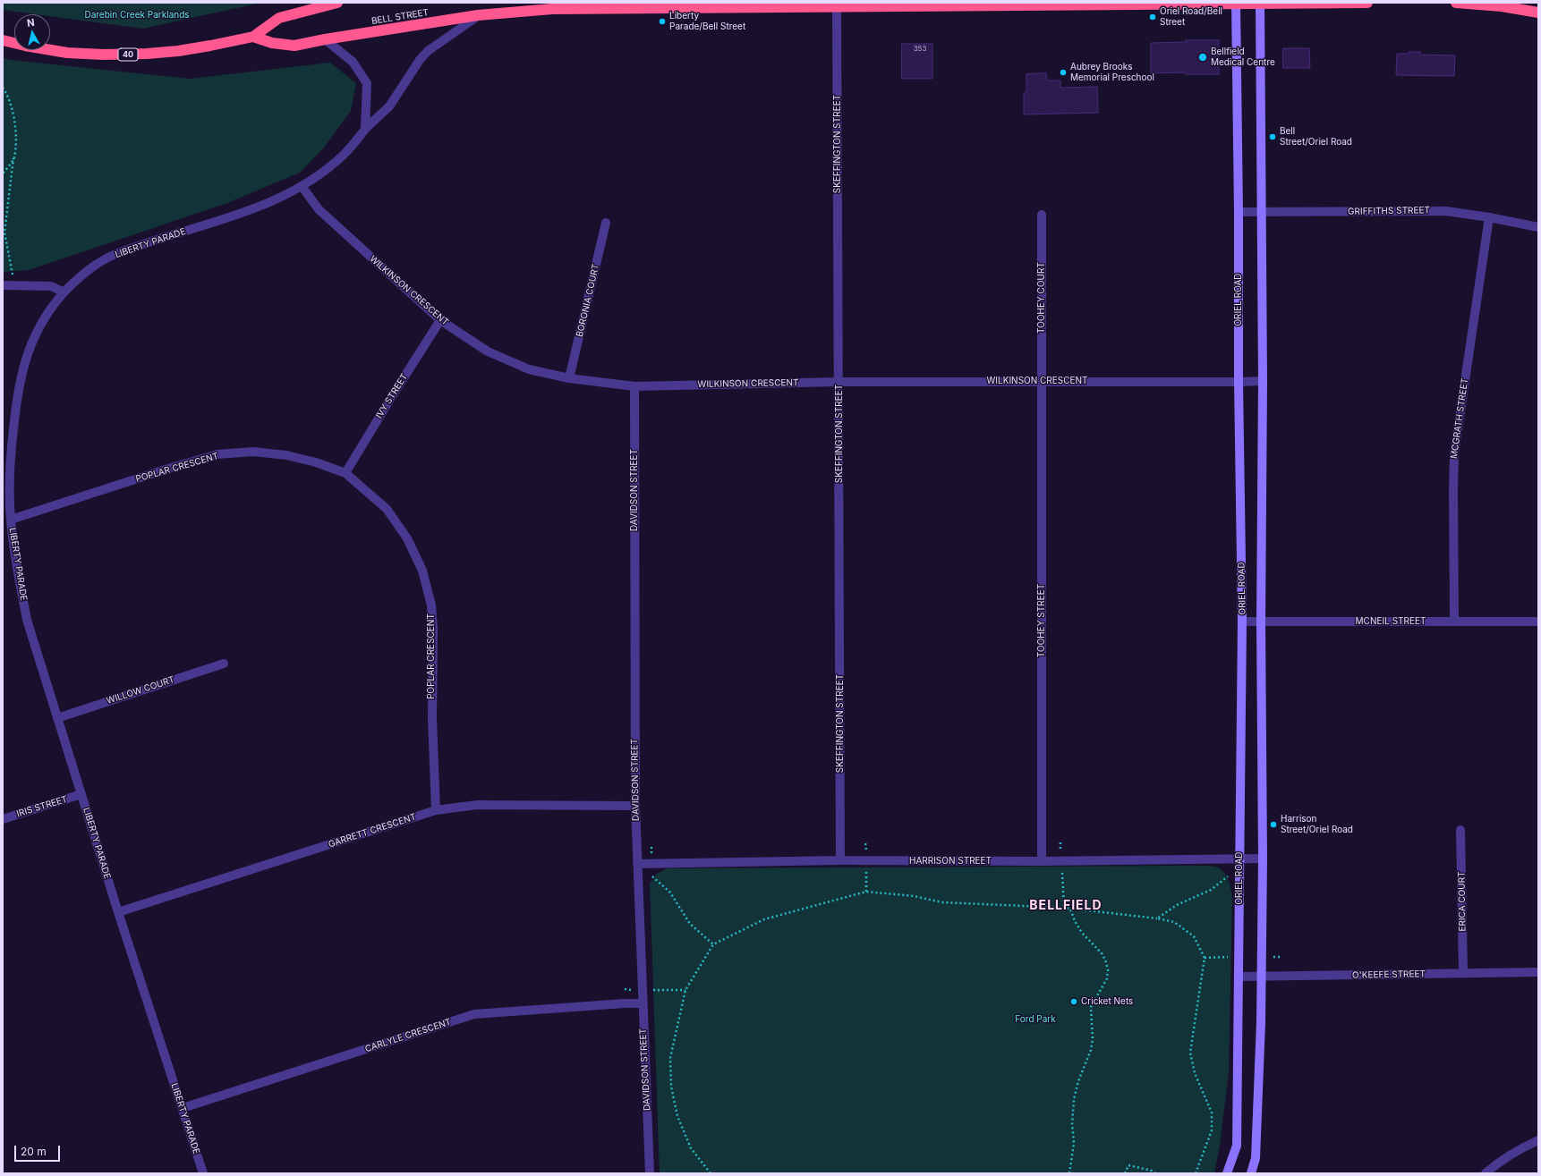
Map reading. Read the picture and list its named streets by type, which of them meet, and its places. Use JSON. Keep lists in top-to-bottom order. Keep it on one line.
{"streets":{"highway":["BELL STREET","40"],"main road":["ORIEL ROAD"],"street":["SKEFFINGTON STREET","GRIFFITHS STREET","LIBERTY PARADE","WILKINSON CRESCENT","TOOHEY COURT","BORONIA COURT","IVY STREET","MCGRATH STREET","POPLAR CRESCENT","DAVIDSON STREET","TOOHEY STREET","MCNEIL STREET","WILLOW COURT","IRIS STREET","GARRETT CRESCENT","HARRISON STREET","ERICA COURT","O'KEEFE STREET","CARLYLE CRESCENT"]},"crossings":[["BELL STREET","40"],["BELL STREET","SKEFFINGTON STREET"],["BELL STREET","LIBERTY PARADE"],["BELL STREET","ORIEL ROAD"],["SKEFFINGTON STREET","WILKINSON CRESCENT"],["SKEFFINGTON STREET","HARRISON STREET"],["GRIFFITHS STREET","ORIEL ROAD"],["GRIFFITHS STREET","MCGRATH STREET"],["LIBERTY PARADE","WILKINSON CRESCENT"],["LIBERTY PARADE","POPLAR CRESCENT"],["LIBERTY PARADE","WILLOW COURT"],["LIBERTY PARADE","IRIS STREET"],["LIBERTY PARADE","GARRETT CRESCENT"],["LIBERTY PARADE","CARLYLE CRESCENT"],["WILKINSON CRESCENT","TOOHEY COURT"],["WILKINSON CRESCENT","ORIEL ROAD"],["WILKINSON CRESCENT","BORONIA COURT"],["WILKINSON CRESCENT","IVY STREET"],["WILKINSON CRESCENT","DAVIDSON STREET"],["WILKINSON CRESCENT","TOOHEY STREET"],["TOOHEY COURT","TOOHEY STREET"],["ORIEL ROAD","MCNEIL STREET"],["ORIEL ROAD","HARRISON STREET"],["ORIEL ROAD","O'KEEFE STREET"],["IVY STREET","POPLAR CRESCENT"],["MCGRATH STREET","MCNEIL STREET"],["POPLAR CRESCENT","GARRETT CRESCENT"],["DAVIDSON STREET","GARRETT CRESCENT"],["DAVIDSON STREET","HARRISON STREET"],["DAVIDSON STREET","CARLYLE CRESCENT"],["TOOHEY STREET","HARRISON STREET"],["ERICA COURT","O'KEEFE STREET"]],"districts":["BELLFIELD"],"parks":["Darebin Creek Parklands","Ford Park"],"places":["Oriel Road/Bell Street","Liberty Parade/Bell Street","Bellfield Medical Centre","Aubrey Brooks Memorial Preschool","Bell Street/Oriel Road","Harrison Street/Oriel Road","Cricket Nets"],"house_numbers":["353"],"scale_bar":"20 m","north":"top"}
